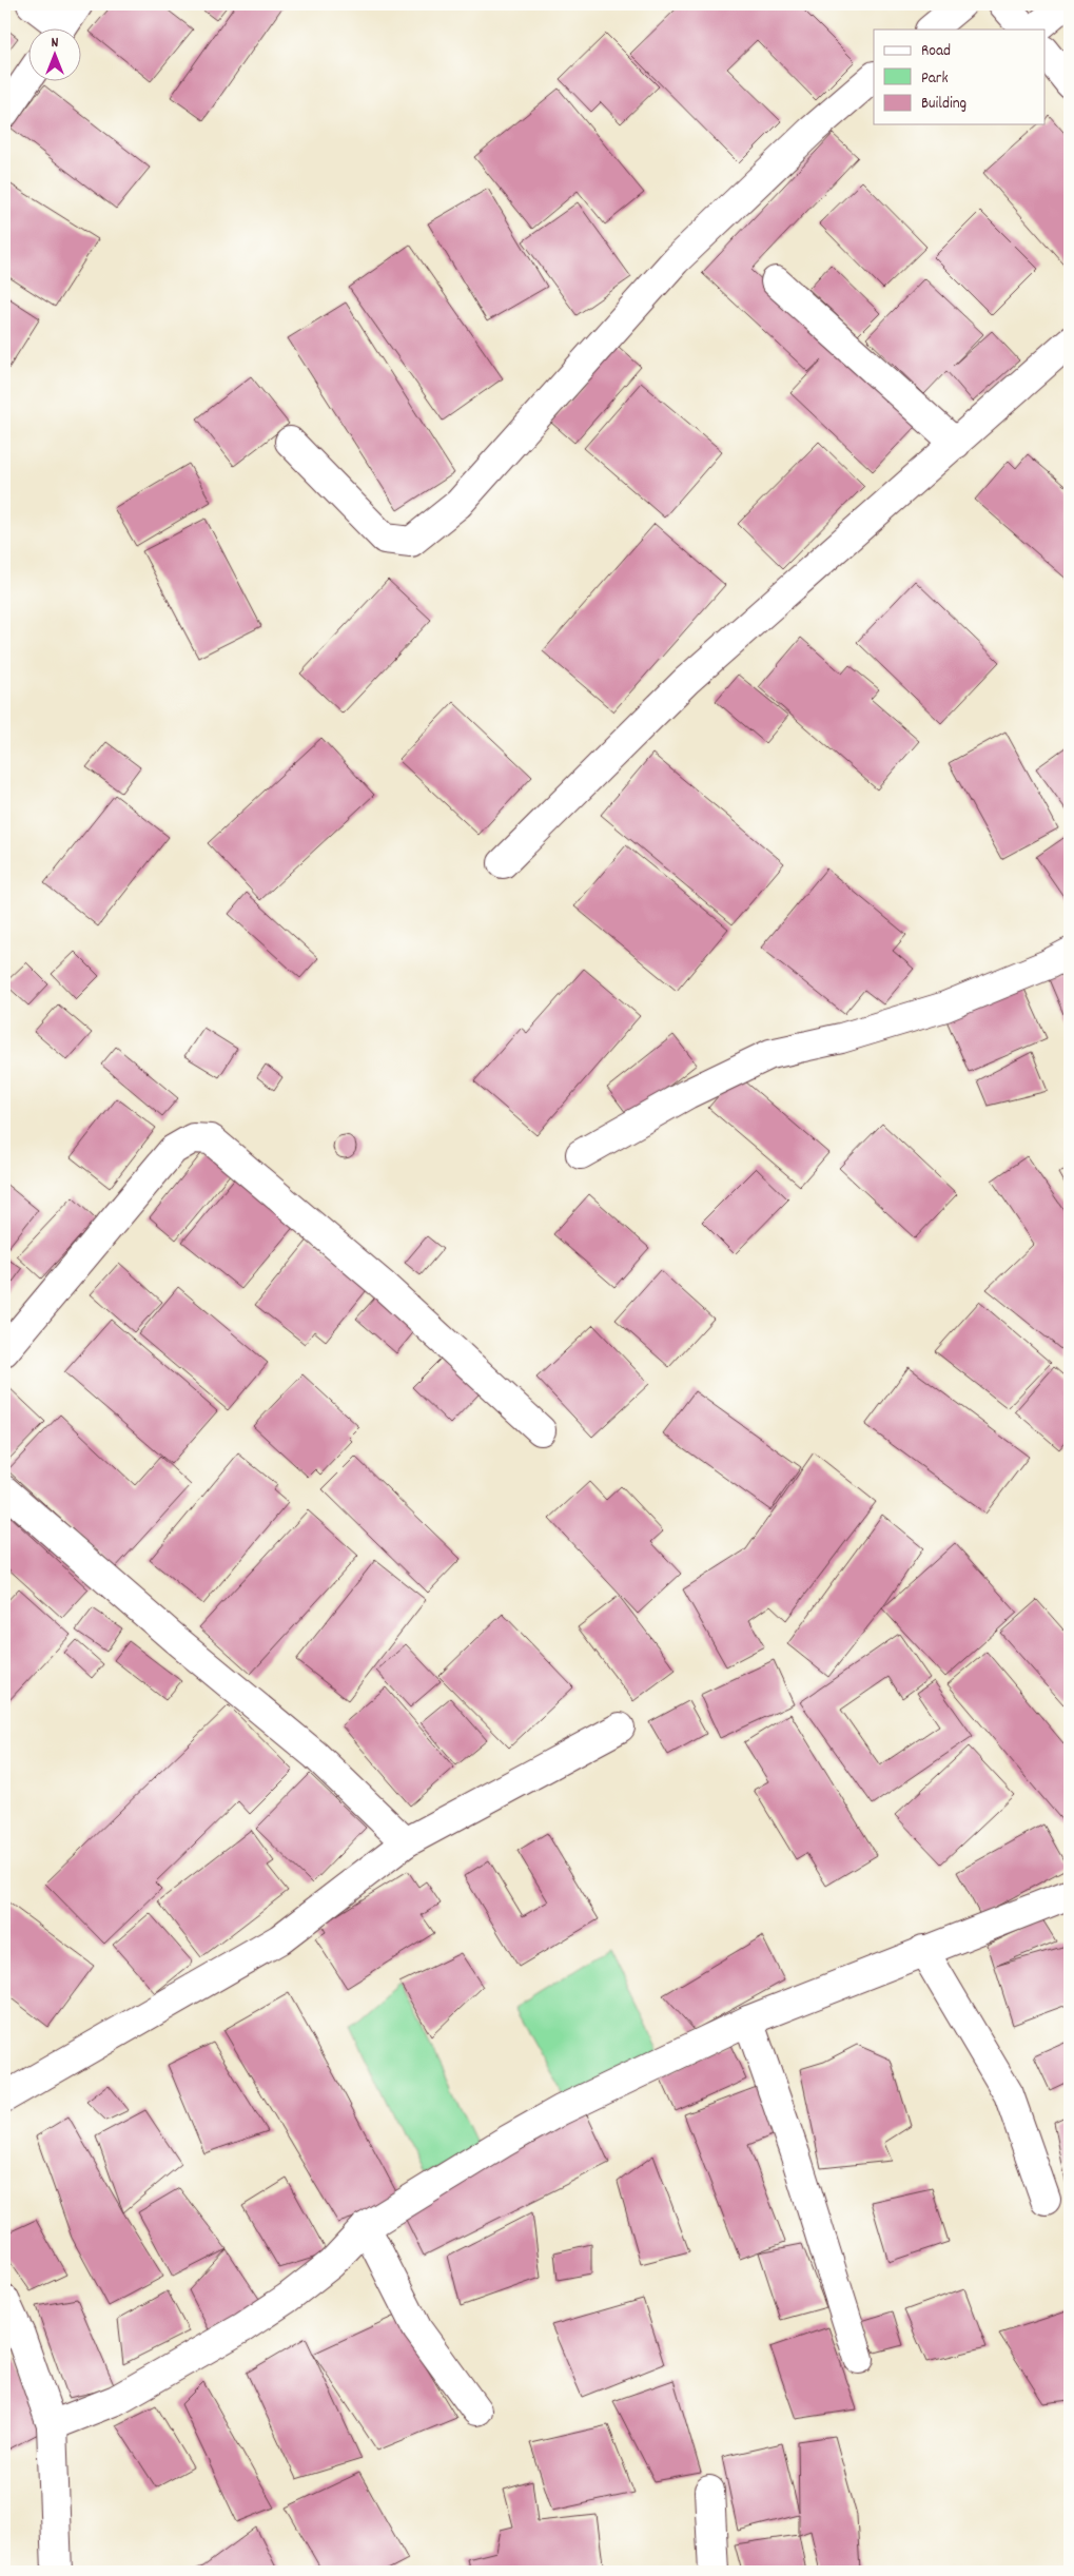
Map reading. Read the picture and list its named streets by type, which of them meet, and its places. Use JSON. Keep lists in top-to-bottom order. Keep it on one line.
{"legend":["Road","Park","Building"],"north":"top"}
